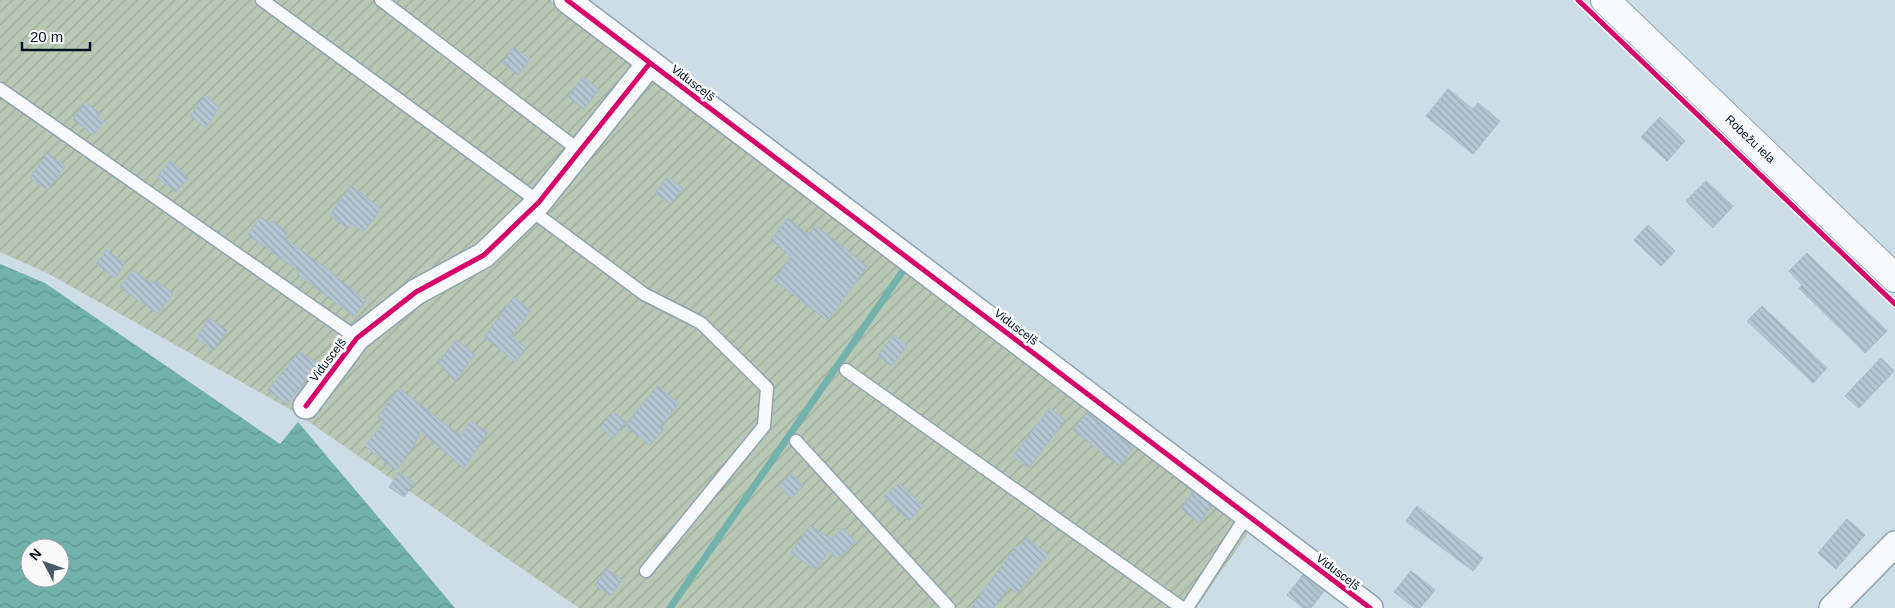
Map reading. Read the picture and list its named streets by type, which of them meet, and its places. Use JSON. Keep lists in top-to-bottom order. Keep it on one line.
{"streets":{"main road":["Robežu iela"],"street":["Vidusceļš"]},"scale_bar":"20 m","north":"top left"}
